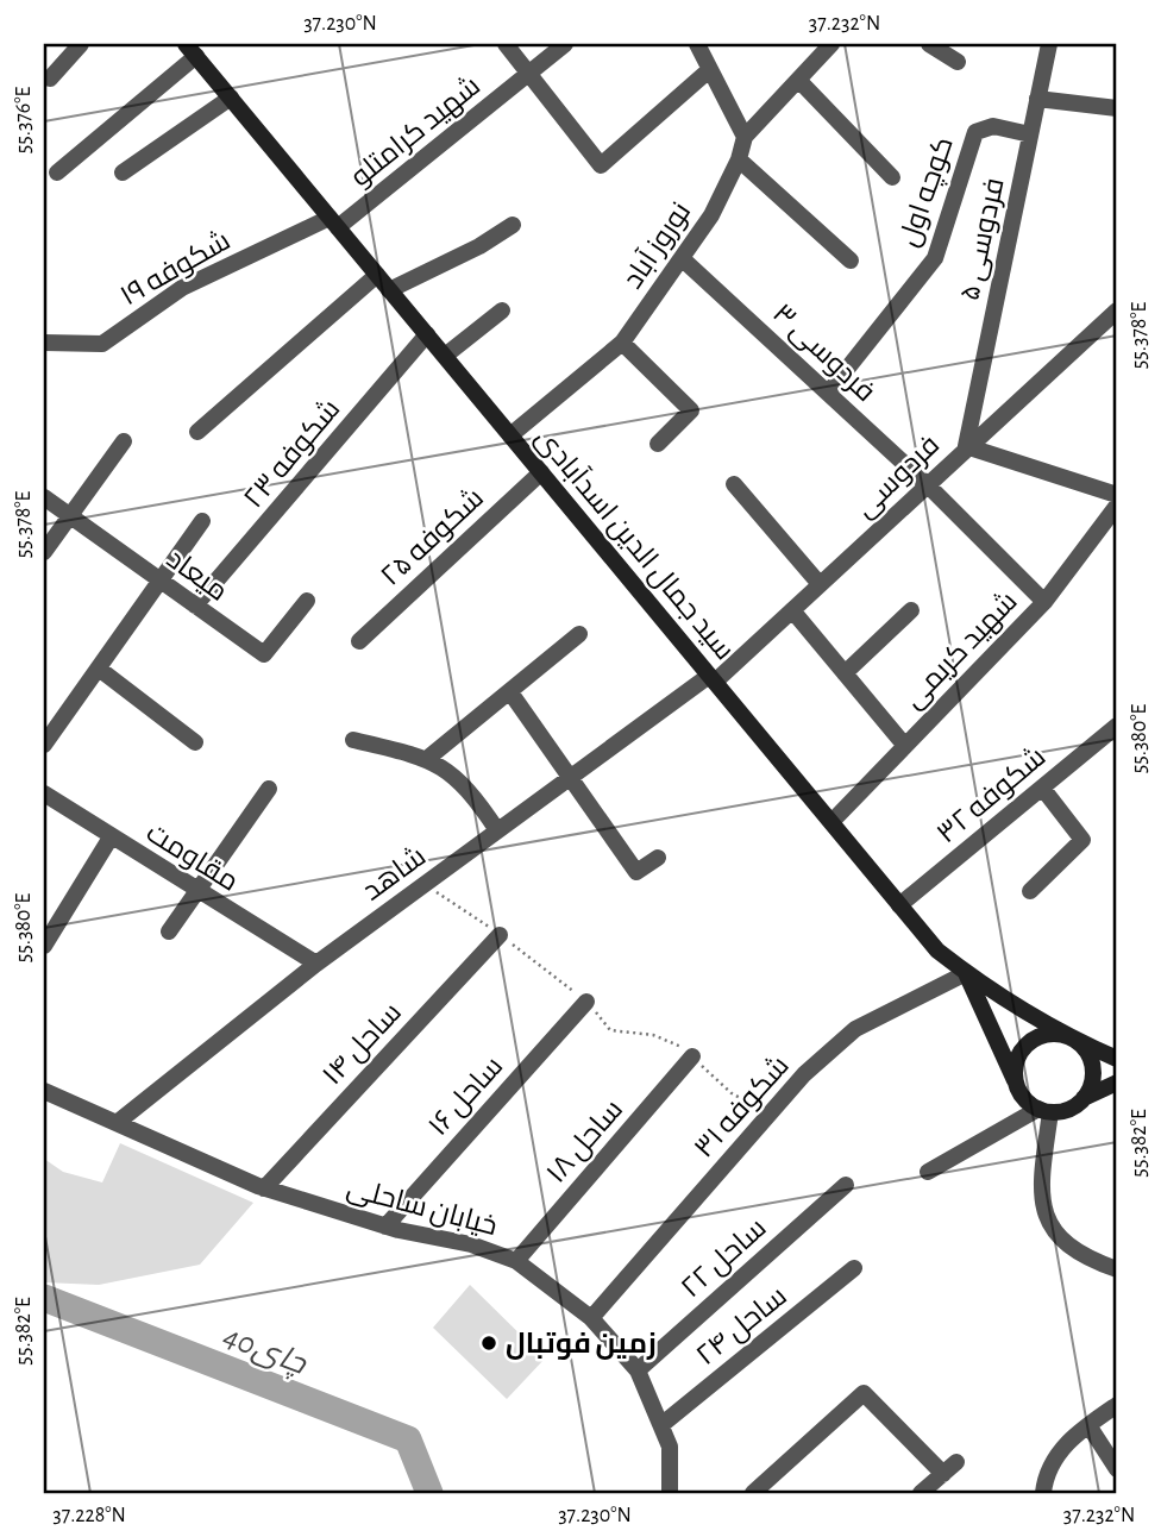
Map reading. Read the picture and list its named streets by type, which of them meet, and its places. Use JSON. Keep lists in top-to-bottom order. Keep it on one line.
{"streets":{"main road":["سید جمال الدین اسدآبادی"],"street":["شهید کرامتلو","کوچه اول","فردوسی ۵","نوروز آباد","شکوفه ۱۹","فردوسی ۳","شکوفه ۲۳","فردوسی","شکوفه ۲۵","میعاد","شهید کریمی","شکوفه ۳۲","مقاومت","شاهد","ساحل ۱۴","ساحل ۱۶","شکوفه ۳۱","ساحل ۱۸","خیابان ساحلی","ساحل ۲۲","ساحل ۲۴"]},"crossings":[["شهید کرامتلو","شکوفه ۱۹"],["شهید کرامتلو","سید جمال الدین اسدآبادی"],["کوچه اول","فردوسی ۵"],["کوچه اول","فردوسی ۳"],["فردوسی ۵","فردوسی"],["نوروز آباد","فردوسی ۳"],["نوروز آباد","سید جمال الدین اسدآبادی"],["شکوفه ۱۹","سید جمال الدین اسدآبادی"],["فردوسی ۳","فردوسی"],["فردوسی ۳","شهید کریمی"],["شکوفه ۲۳","سید جمال الدین اسدآبادی"],["شکوفه ۲۳","میعاد"],["فردوسی","سید جمال الدین اسدآبادی"],["فردوسی","شاهد"],["شکوفه ۲۵","سید جمال الدین اسدآبادی"],["سید جمال الدین اسدآبادی","شهید کریمی"],["سید جمال الدین اسدآبادی","شکوفه ۳۲"],["سید جمال الدین اسدآبادی","شاهد"],["سید جمال الدین اسدآبادی","شکوفه ۳۱"],["مقاومت","شاهد"],["شاهد","خیابان ساحلی"],["ساحل ۱۴","خیابان ساحلی"],["ساحل ۱۶","خیابان ساحلی"],["شکوفه ۳۱","خیابان ساحلی"],["ساحل ۱۸","خیابان ساحلی"],["خیابان ساحلی","ساحل ۲۲"],["خیابان ساحلی","ساحل ۲۴"]],"water":["40چای"],"places":["زمین فوتبال"],"coordinates":["37.230°N","37.232°N","55.376°E","55.378°E","55.380°E","55.382°E","37.228°N"]}
